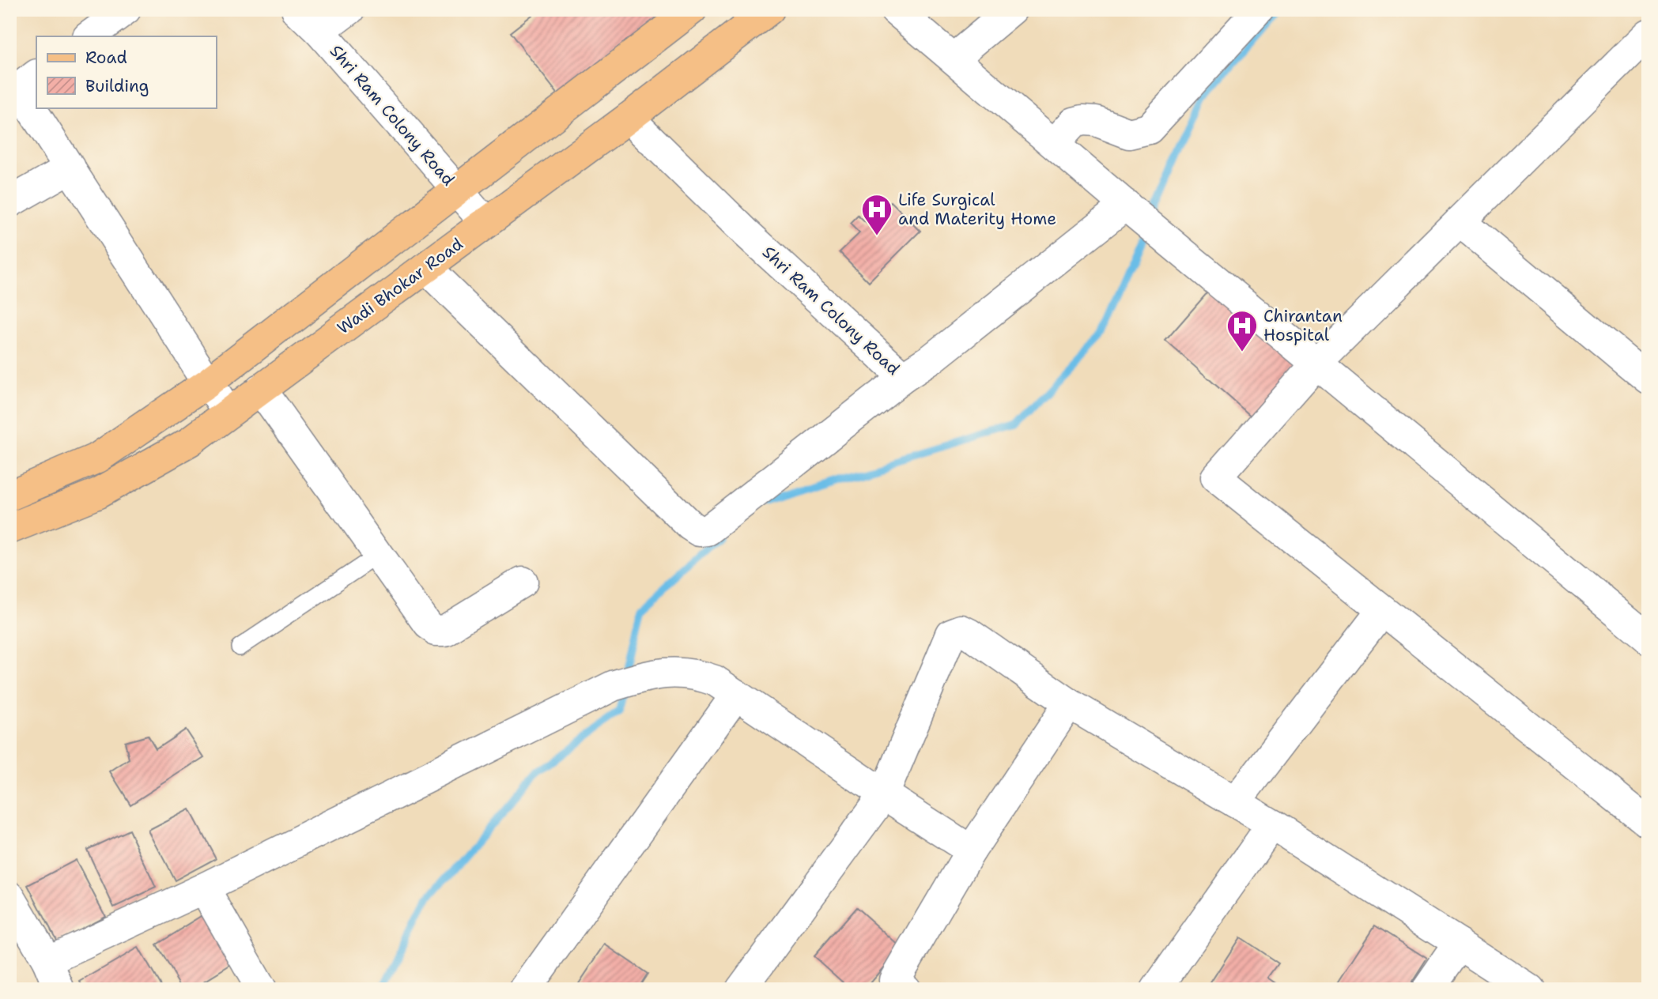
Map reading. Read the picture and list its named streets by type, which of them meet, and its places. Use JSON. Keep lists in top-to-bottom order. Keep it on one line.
{"streets":{"main road":["Wadi Bhokar Road"],"street":["Shri Ram Colony Road"]},"crossings":[["Shri Ram Colony Road","Wadi Bhokar Road"]],"places":{"hospital":["Life Surgical and Materity Home","Chirantan Hospital"]},"legend":["Road","Building"]}
